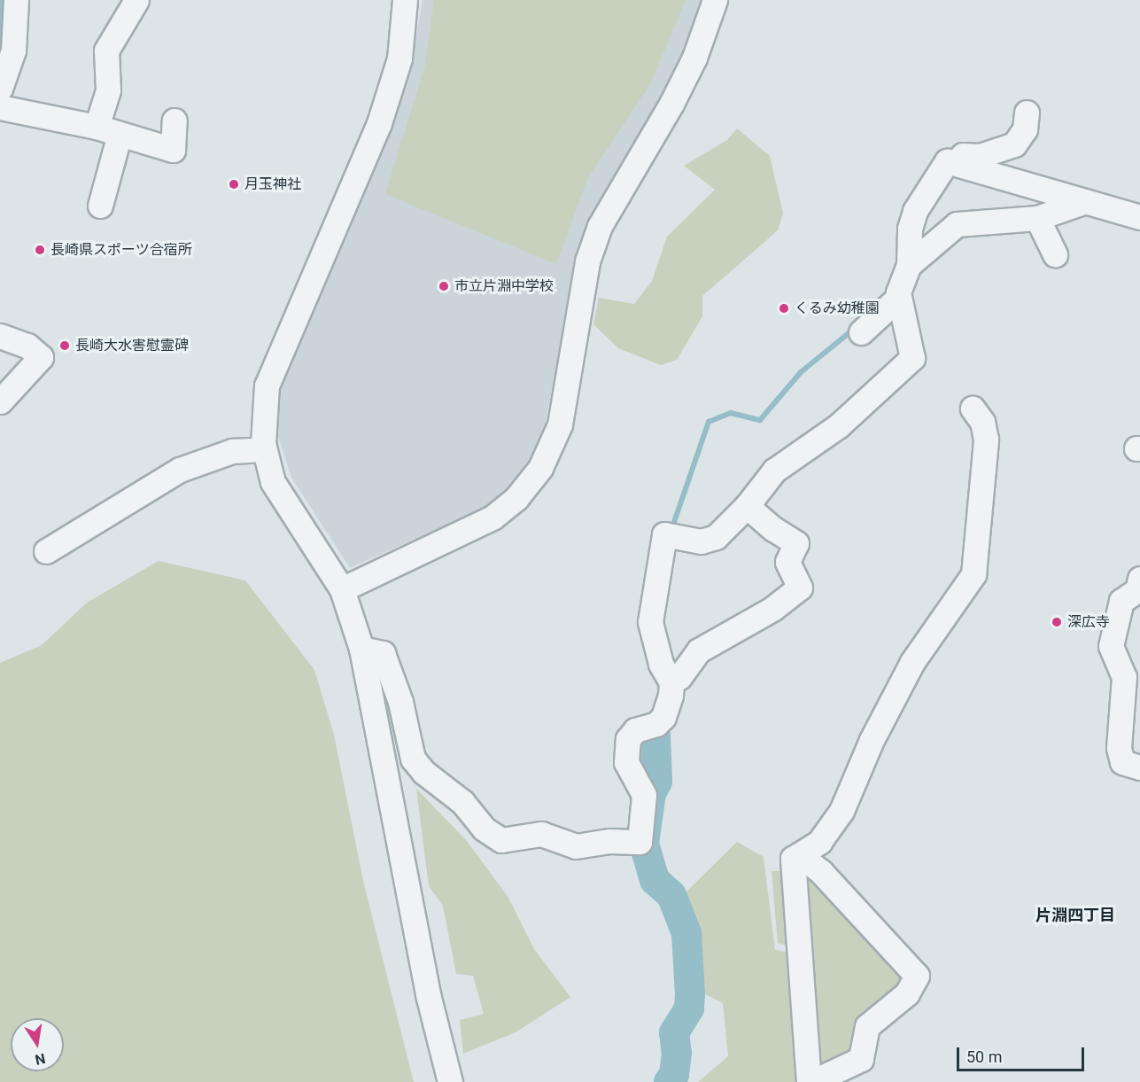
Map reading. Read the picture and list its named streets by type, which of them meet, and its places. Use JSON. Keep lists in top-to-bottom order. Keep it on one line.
{"districts":["片淵四丁目"],"places":["月玉神社","長崎県スポーツ合宿所","市立片淵中学校","くるみ幼稚園","長崎大水害慰霊碑","深広寺"],"scale_bar":"50 m","north":"bottom"}
